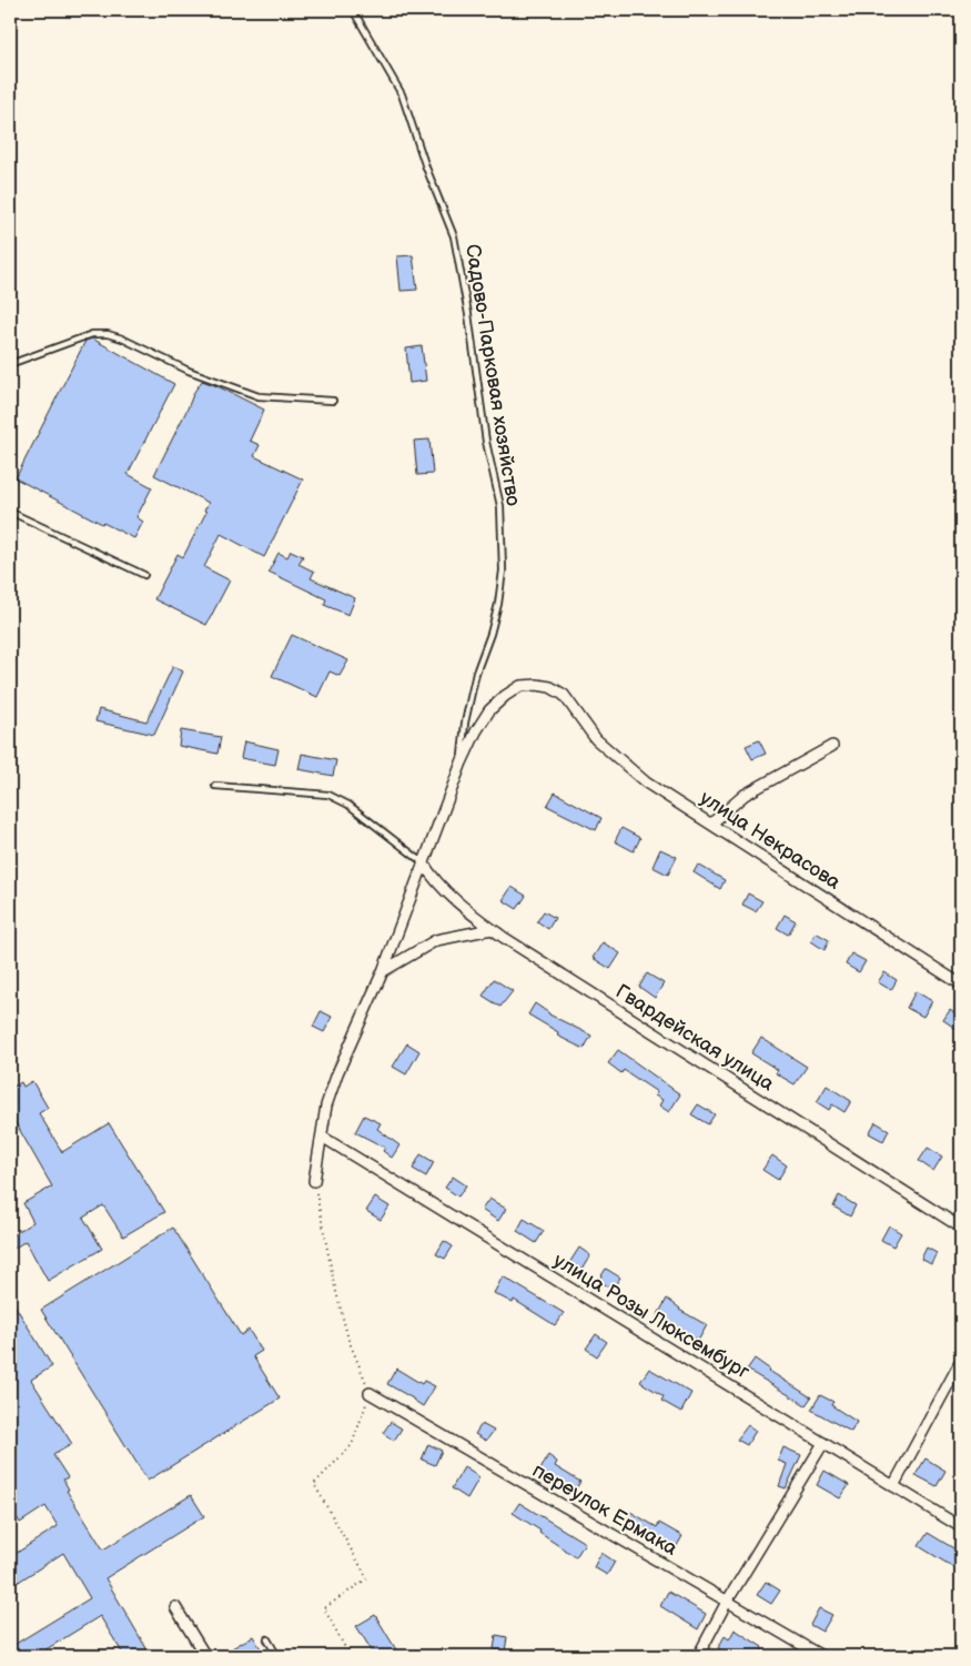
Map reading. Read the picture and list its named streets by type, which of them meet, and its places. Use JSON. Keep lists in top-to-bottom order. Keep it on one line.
{"streets":{"street":["улица Некрасова","Гвардейская улица","улица Розы Люксембург","переулок Ермака"],"lane":["Садово-Парковая хозяйство"]},"crossings":[["Садово-Парковая хозяйство","улица Некрасова"],["улица Некрасова","Гвардейская улица"],["улица Некрасова","улица Розы Люксембург"]]}
